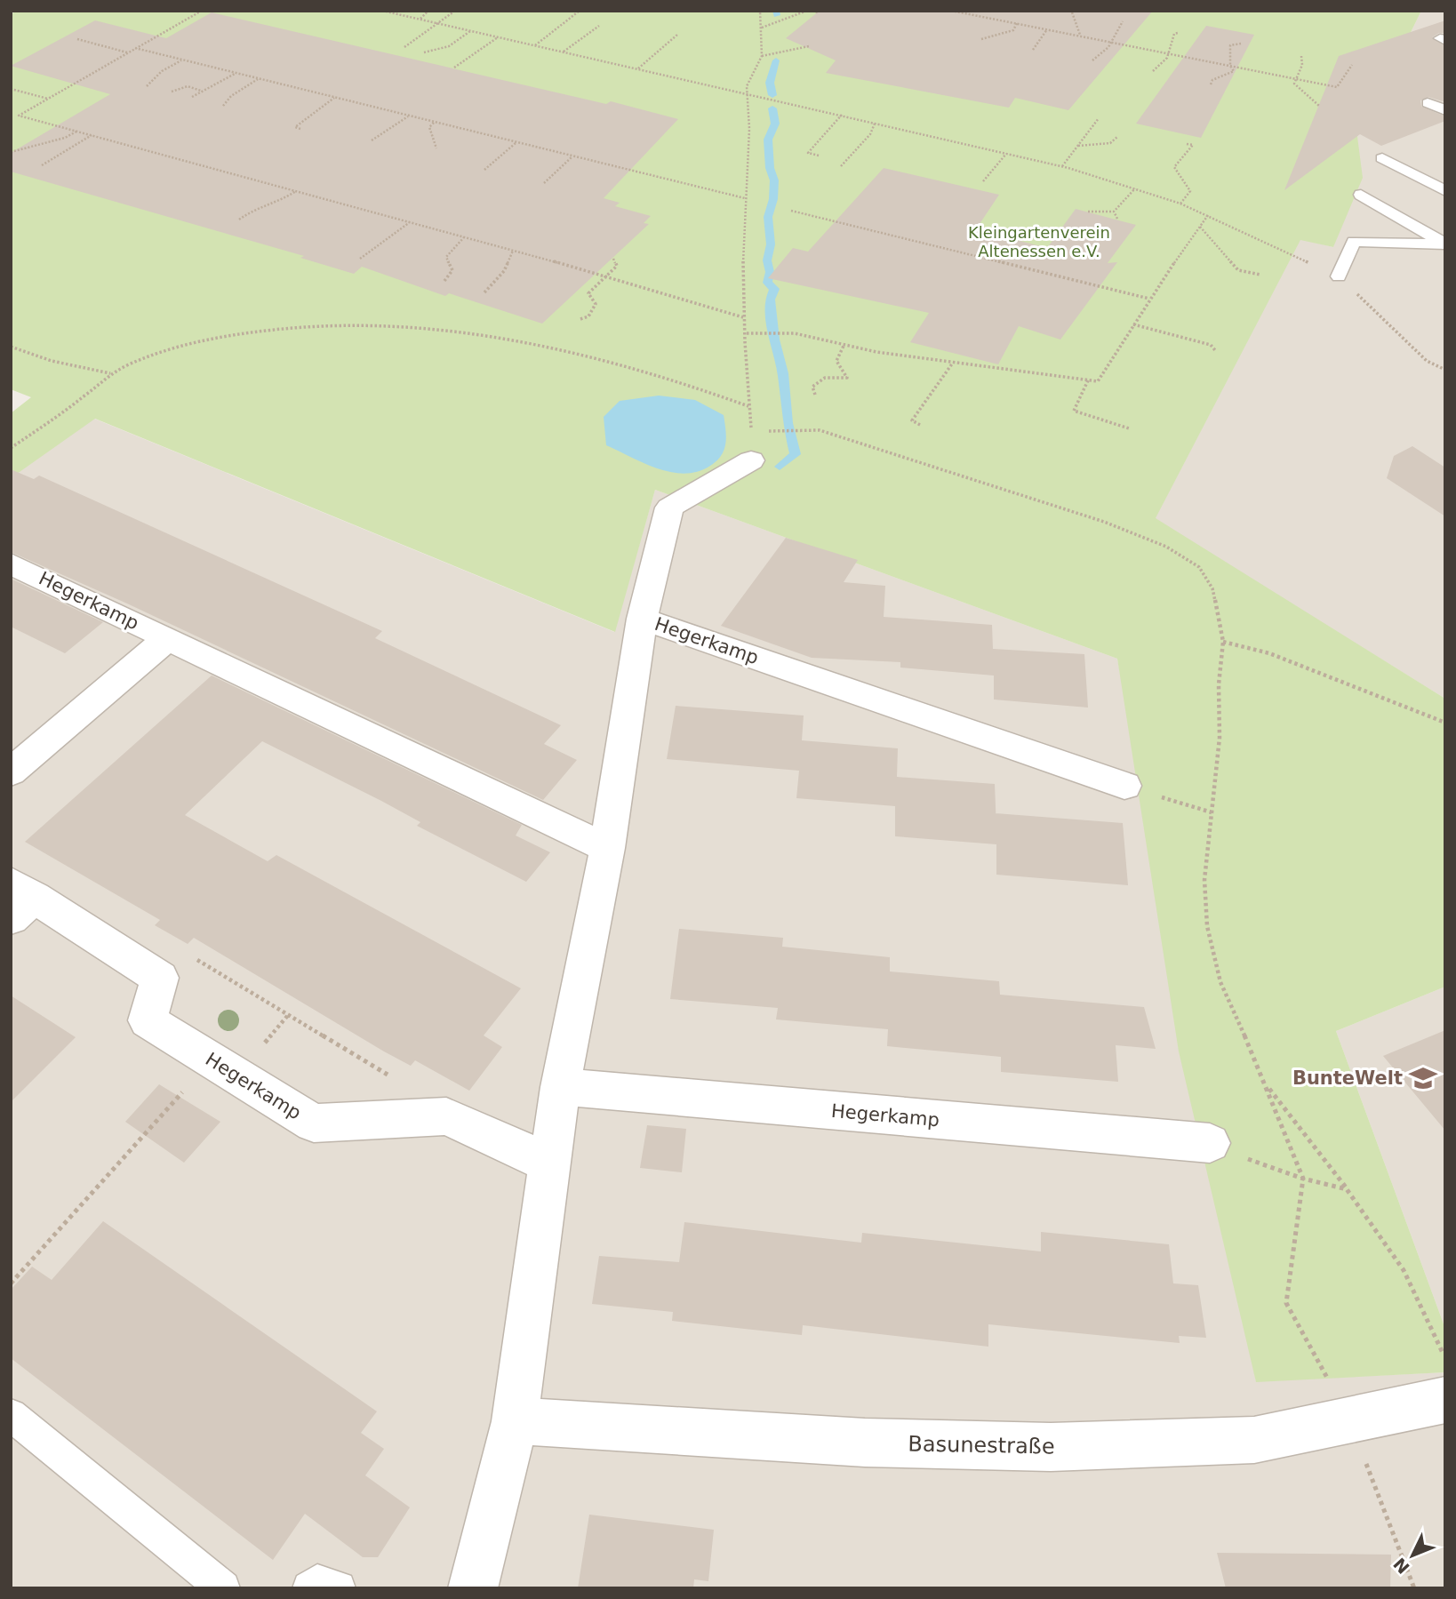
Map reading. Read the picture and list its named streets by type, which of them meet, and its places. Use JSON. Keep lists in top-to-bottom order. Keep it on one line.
{"streets":{"street":["Hegerkamp","Basunestraße"]},"crossings":[["Hegerkamp","Basunestraße"]],"parks":["Kleingartenverein Altenessen e.V."],"places":{"school or university":["BunteWelt"]},"north":"bottom left"}
